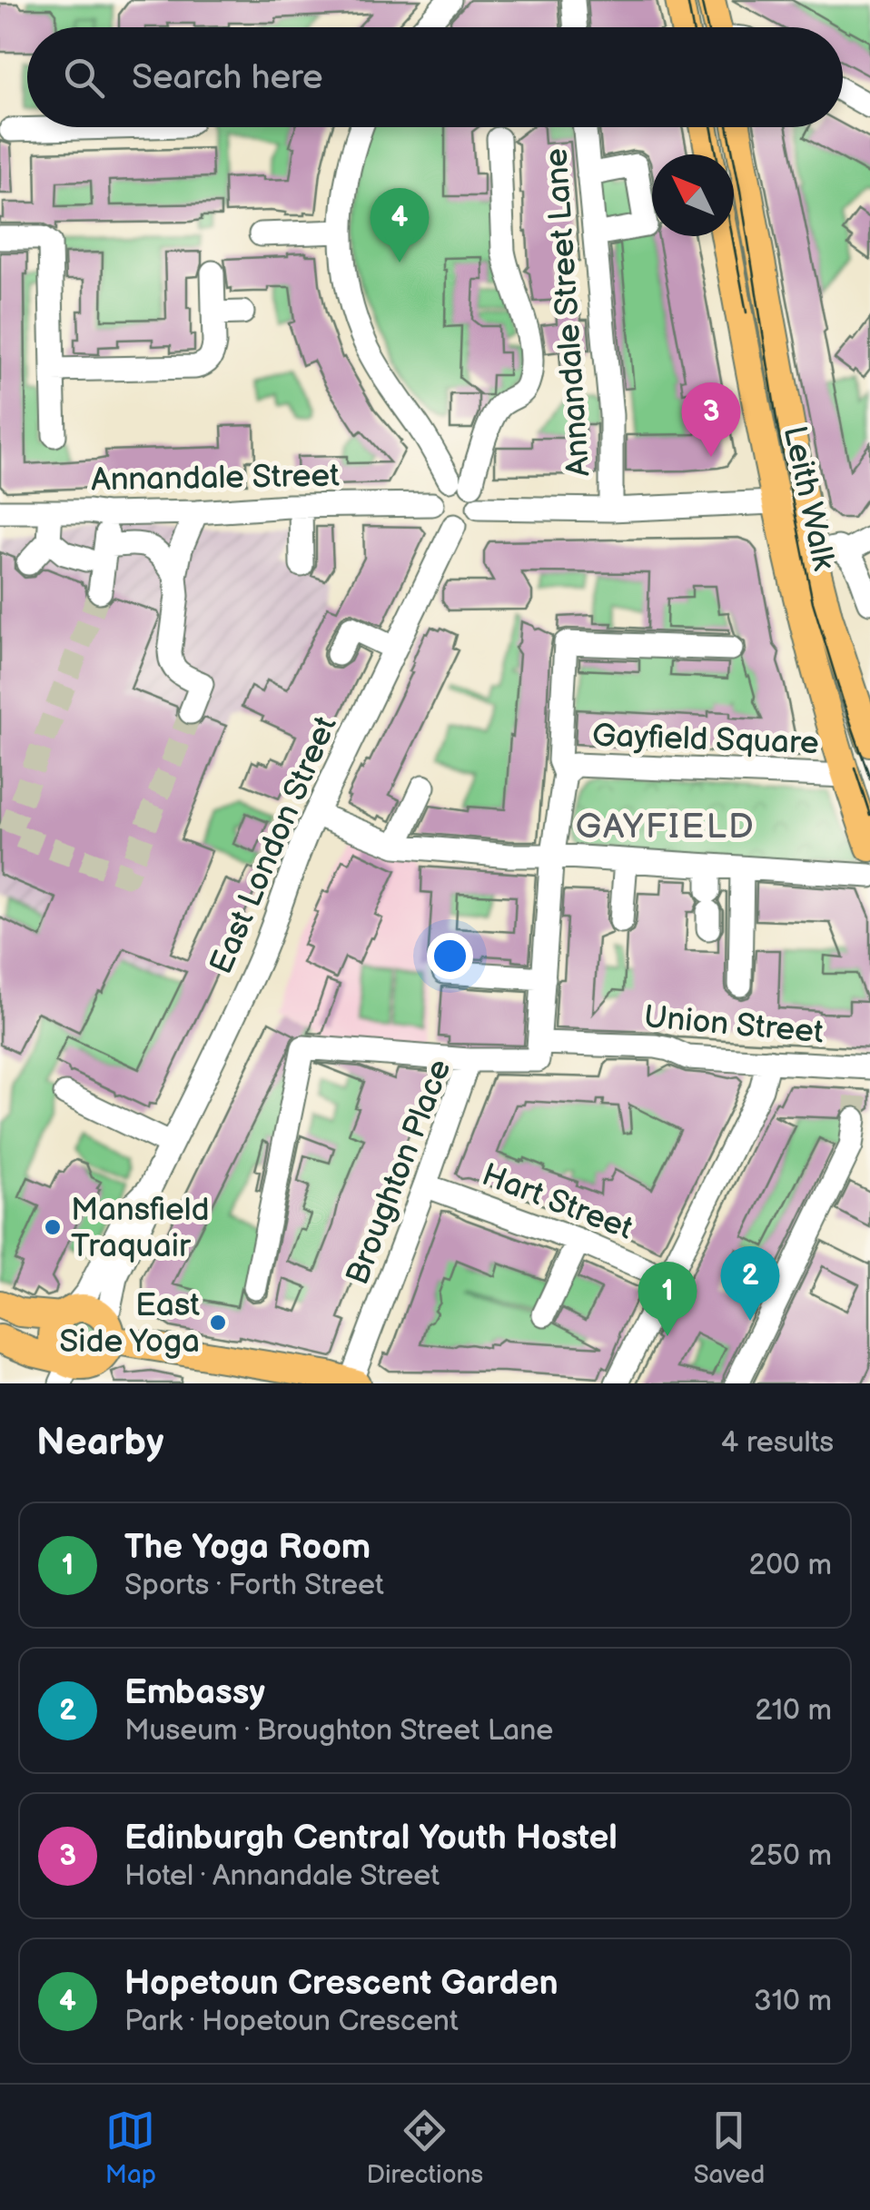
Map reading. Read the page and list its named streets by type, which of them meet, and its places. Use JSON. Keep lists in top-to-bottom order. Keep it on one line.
{"streets":{"main road":["Leith Walk"],"street":["Annandale Street Lane","Annandale Street","Gayfield Square","East London Street","Union Street","Broughton Place","Hart Street"]},"crossings":[["Annandale Street","East London Street"],["Leith Walk","Gayfield Square"],["Gayfield Square","Union Street"],["Gayfield Square","Broughton Place"],["Union Street","Broughton Place"],["Broughton Place","Hart Street"]],"districts":["GAYFIELD"],"places":["Mansfield Traquair","East Side Yoga"],"north":"top left","page":{"search":"Search here","pins":["4","3","2","1"],"heading":["Nearby","4 results"],"list":[{"mark":"1","name":"The Yoga Room","note":"Sports · Forth Street","value":"200 m"},{"mark":"2","name":"Embassy","note":"Museum · Broughton Street Lane","value":"210 m"},{"mark":"3","name":"Edinburgh Central Youth Hostel","note":"Hotel · Annandale Street","value":"250 m"},{"mark":"4","name":"Hopetoun Crescent Garden","note":"Park · Hopetoun Crescent","value":"310 m"}],"nav":["Map","Directions","Saved"]}}
